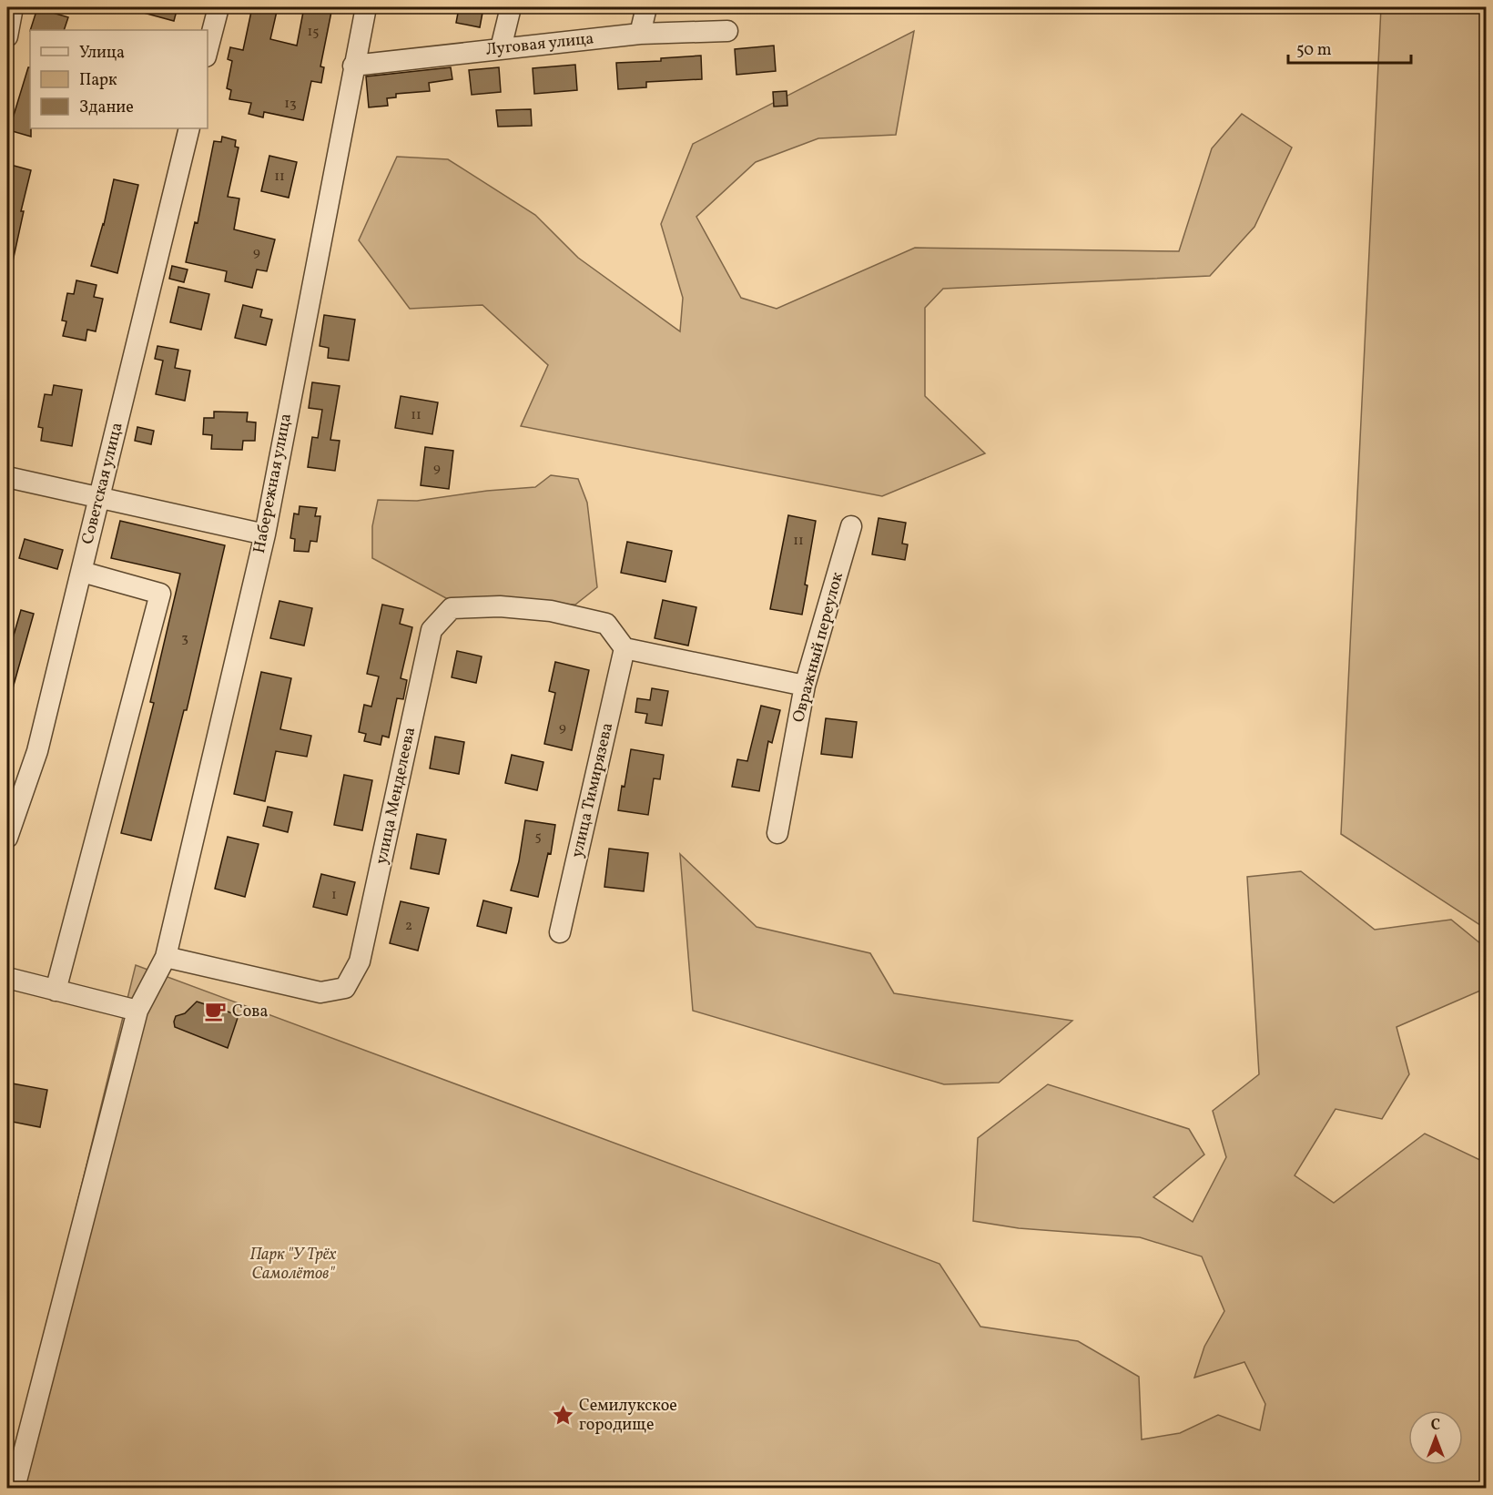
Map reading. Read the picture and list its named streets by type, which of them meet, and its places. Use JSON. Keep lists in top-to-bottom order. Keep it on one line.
{"streets":{"street":["Луговая улица","Советская улица","Набережная улица","Овражный переулок","улица Тимирязева","улица Менделеева"]},"crossings":[["Луговая улица","Набережная улица"],["Набережная улица","улица Менделеева"],["улица Тимирязева","улица Менделеева"]],"parks":["Парк \"У Трёх Самолётов\""],"places":{"cafe":["Сова"],"place":["Семилукское городище"]},"house_numbers":["15","13","11","9","11","9","11","3","9","5","1","2"],"legend":["Улица","Парк","Здание"],"scale_bar":"50 m","north":"top"}
